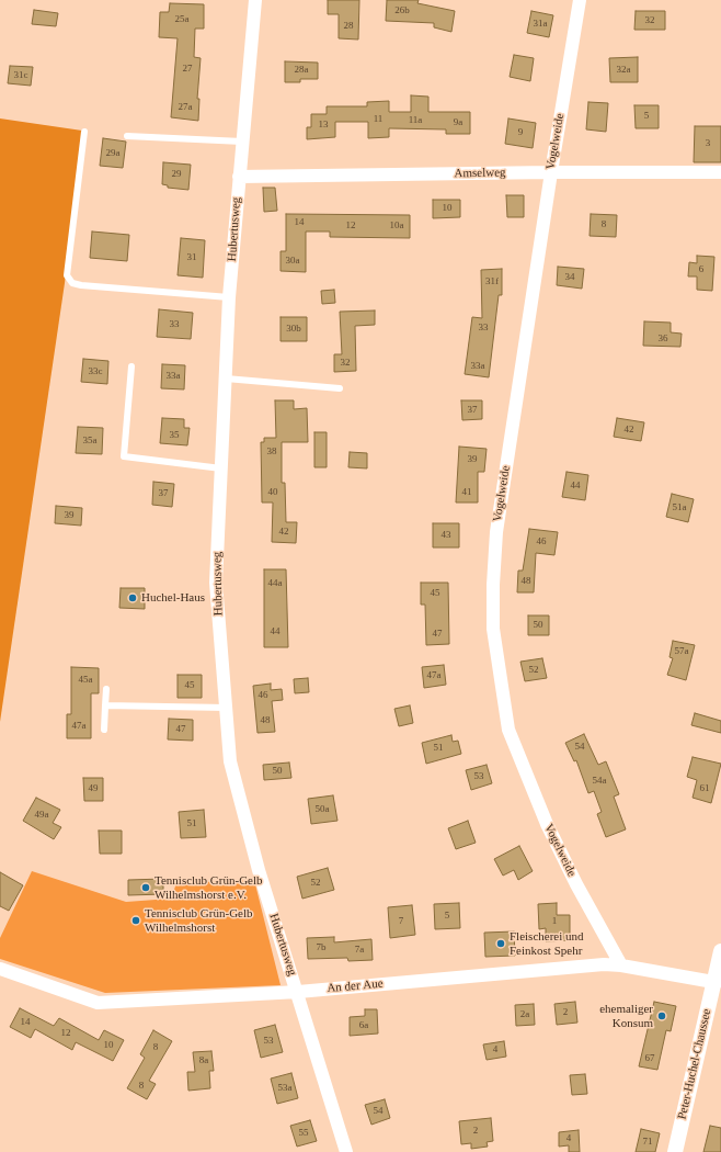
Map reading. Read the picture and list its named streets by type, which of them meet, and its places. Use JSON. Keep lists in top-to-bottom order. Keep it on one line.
{"streets":{"street":["Vogelweide","Amselweg","Hubertusweg","An der Aue","Peter-Huchel-Chaussee"]},"crossings":[["Vogelweide","Amselweg"],["Vogelweide","An der Aue"],["Amselweg","Hubertusweg"],["Hubertusweg","An der Aue"],["An der Aue","Peter-Huchel-Chaussee"]],"places":["Huchel-Haus","Tennisclub Grün-Gelb Wilhelmshorst e.V.","Tennisclub Grün-Gelb Wilhelmshorst","Fleischerei und Feinkost Spehr","ehemaliger Konsum"],"house_numbers":["26b","25a","32","31a","28","27","28a","32a","31c","27a","5","11","11a","9a","13","9","3","29a","29","10","14","8","12","10a","31","30a","6","34","31f","33","33","30b","36","32","33a","33c","33a","37","42","35","35a","38","39","44","40","41","37","51a","39","42","43","46","48","44a","45","50","44","47","57a","52","47a","45a","45","46","48","47a","47","54","51","50","53","54a","49","61","50a","49a","51","52","5","7","1","7b","7a","2","2a","14","6a","12","53","10","8","4","67","8a","8","53a","54","2","55","4","71"]}
